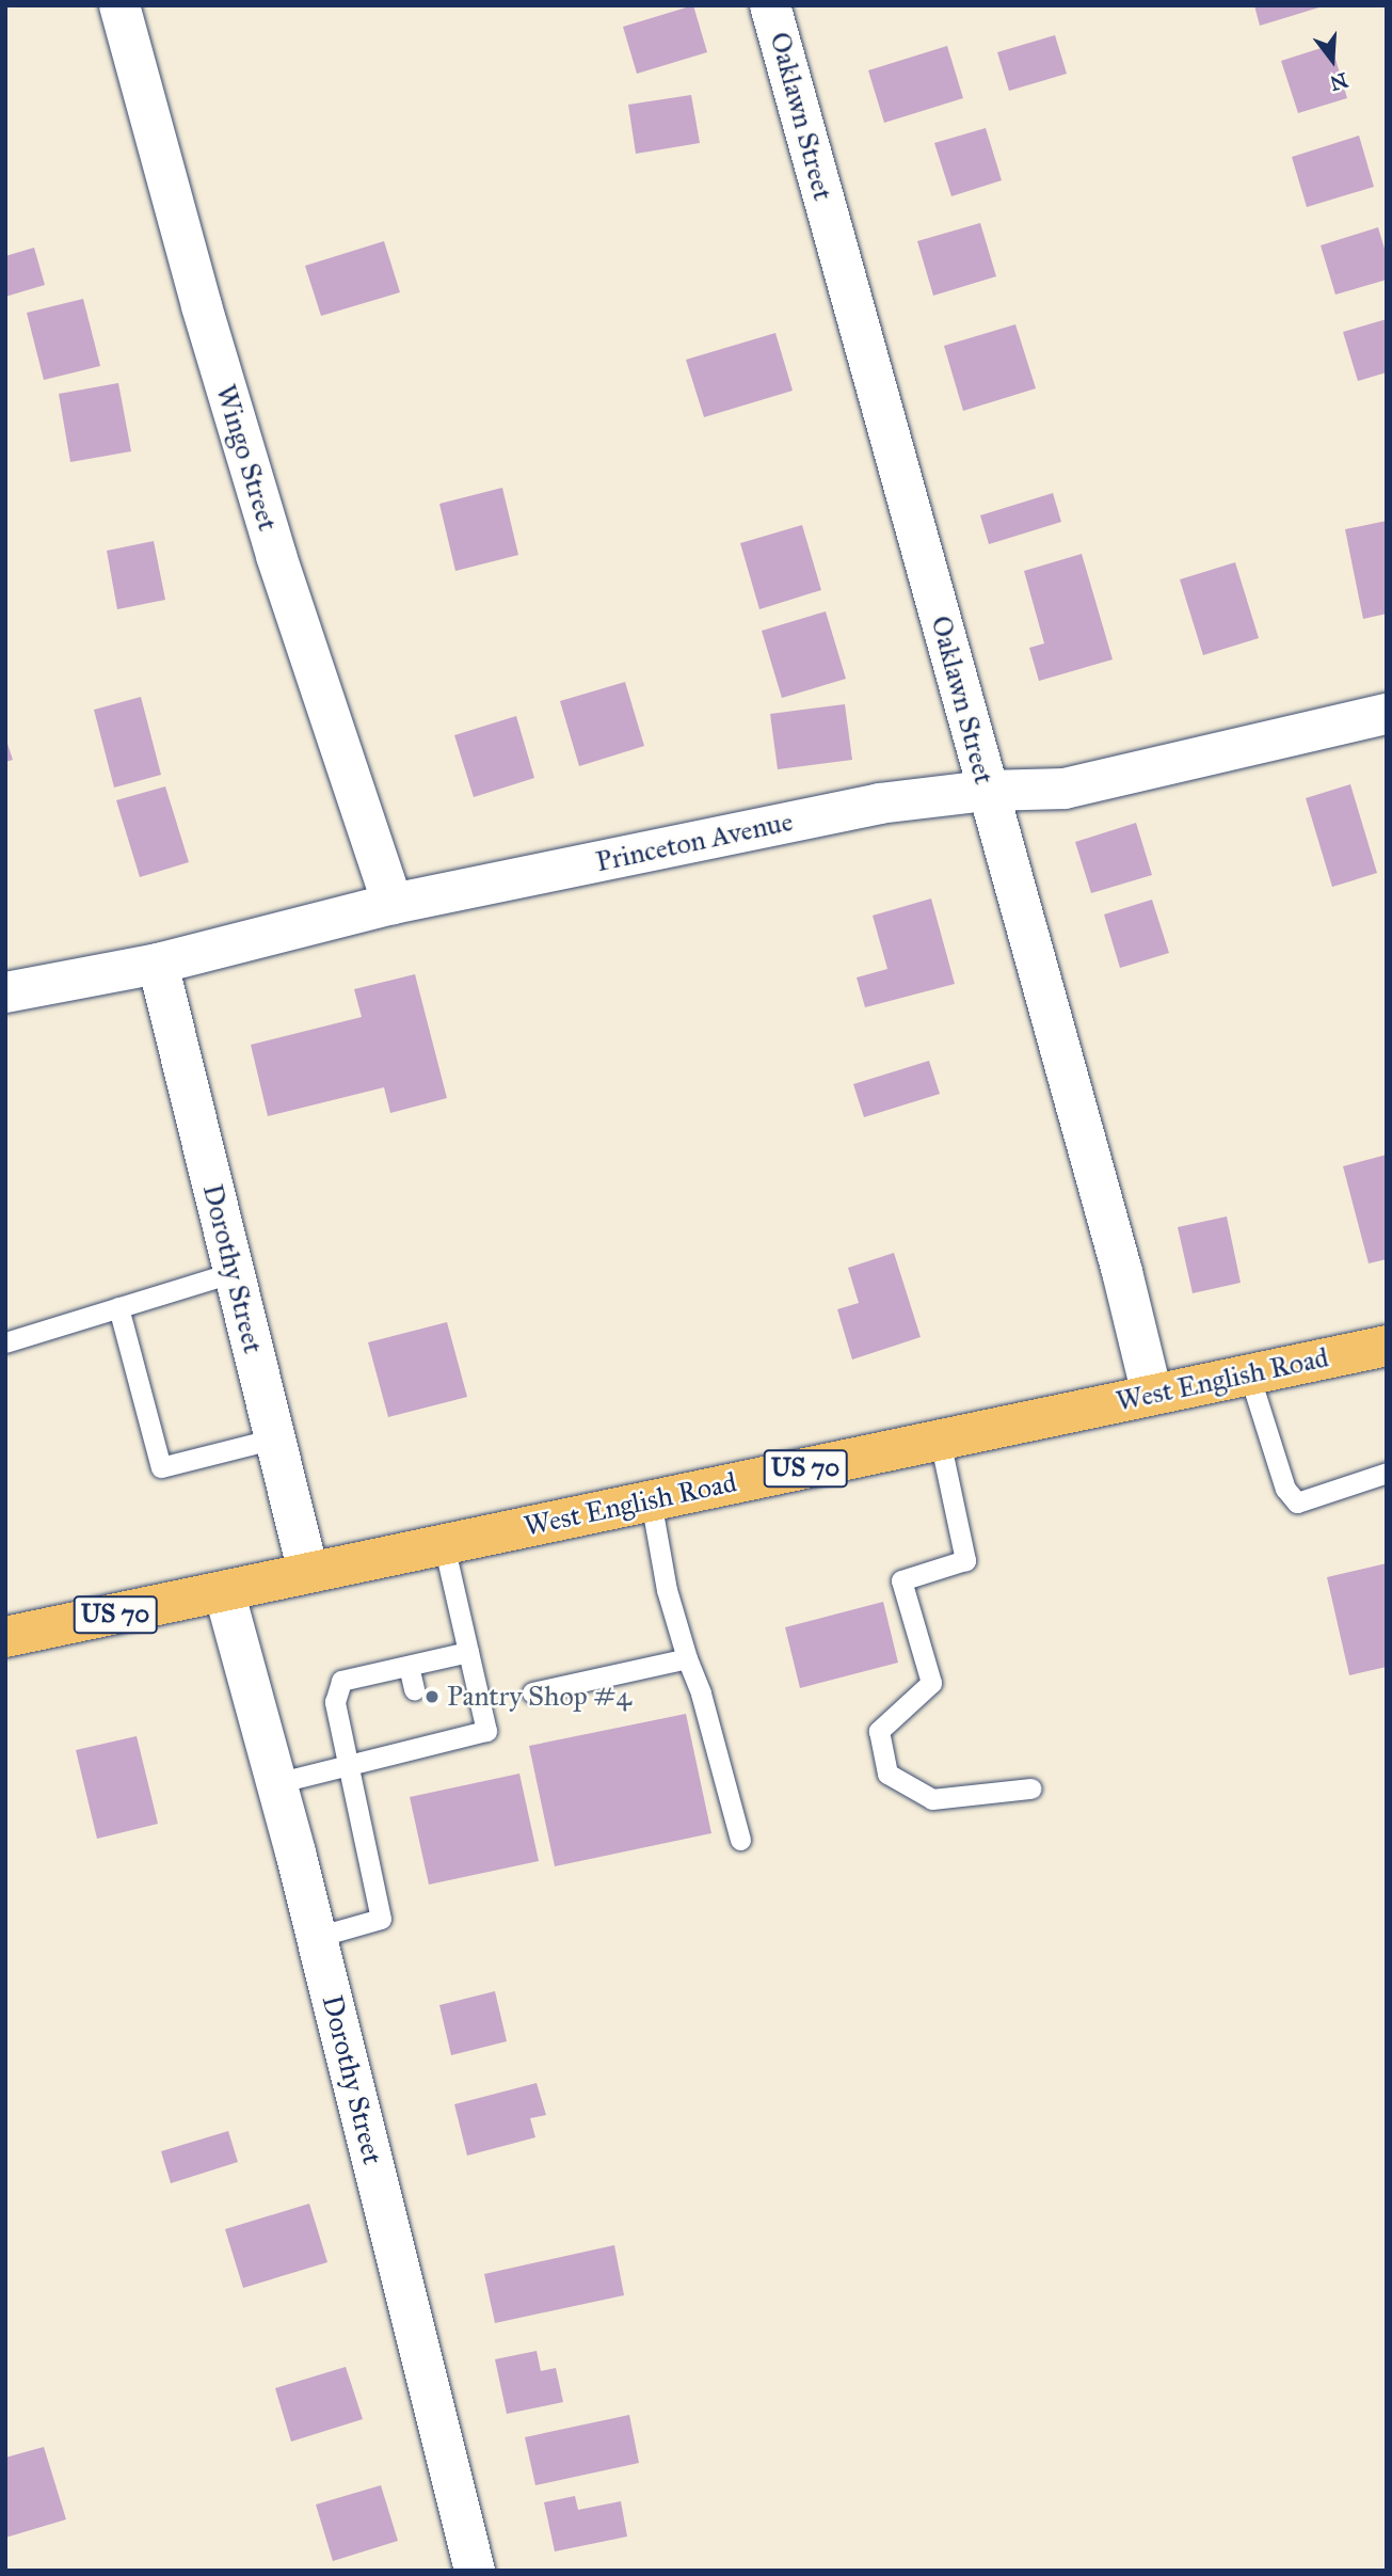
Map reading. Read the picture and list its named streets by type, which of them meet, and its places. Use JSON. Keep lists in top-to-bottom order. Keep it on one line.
{"streets":{"main road":["West English Road","US 70"],"street":["Oaklawn Street","Wingo Street","Princeton Avenue","Dorothy Street"]},"crossings":[["Oaklawn Street","Princeton Avenue"],["Oaklawn Street","West English Road"],["Wingo Street","Princeton Avenue"],["Princeton Avenue","Dorothy Street"],["Dorothy Street","West English Road"]],"places":["Pantry Shop #4"],"north":"bottom"}
